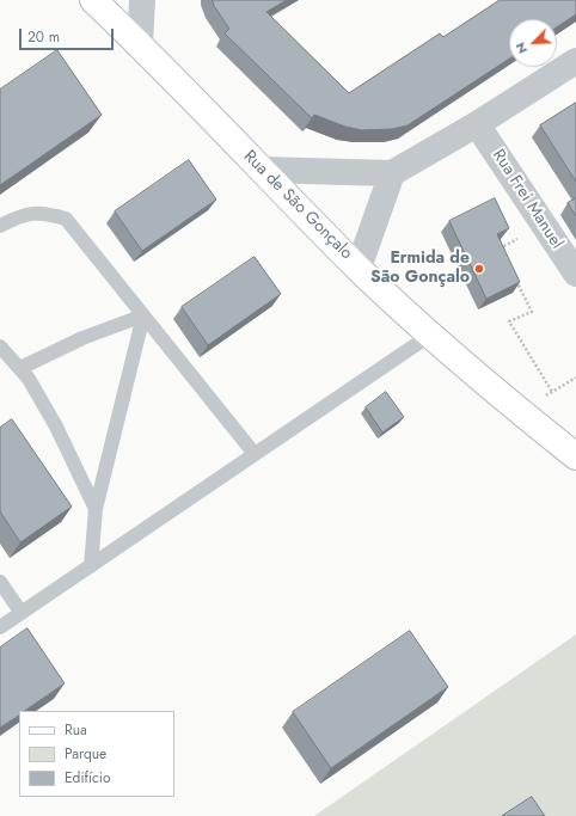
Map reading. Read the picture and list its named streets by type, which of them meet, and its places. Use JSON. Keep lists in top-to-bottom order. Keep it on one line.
{"streets":{"main road":["Rua de São Gonçalo"],"street":["Rua Frei Manuel"]},"places":["Ermida de São Gonçalo"],"legend":["Rua","Parque","Edifício"],"scale_bar":"20 m","north":"bottom left"}
